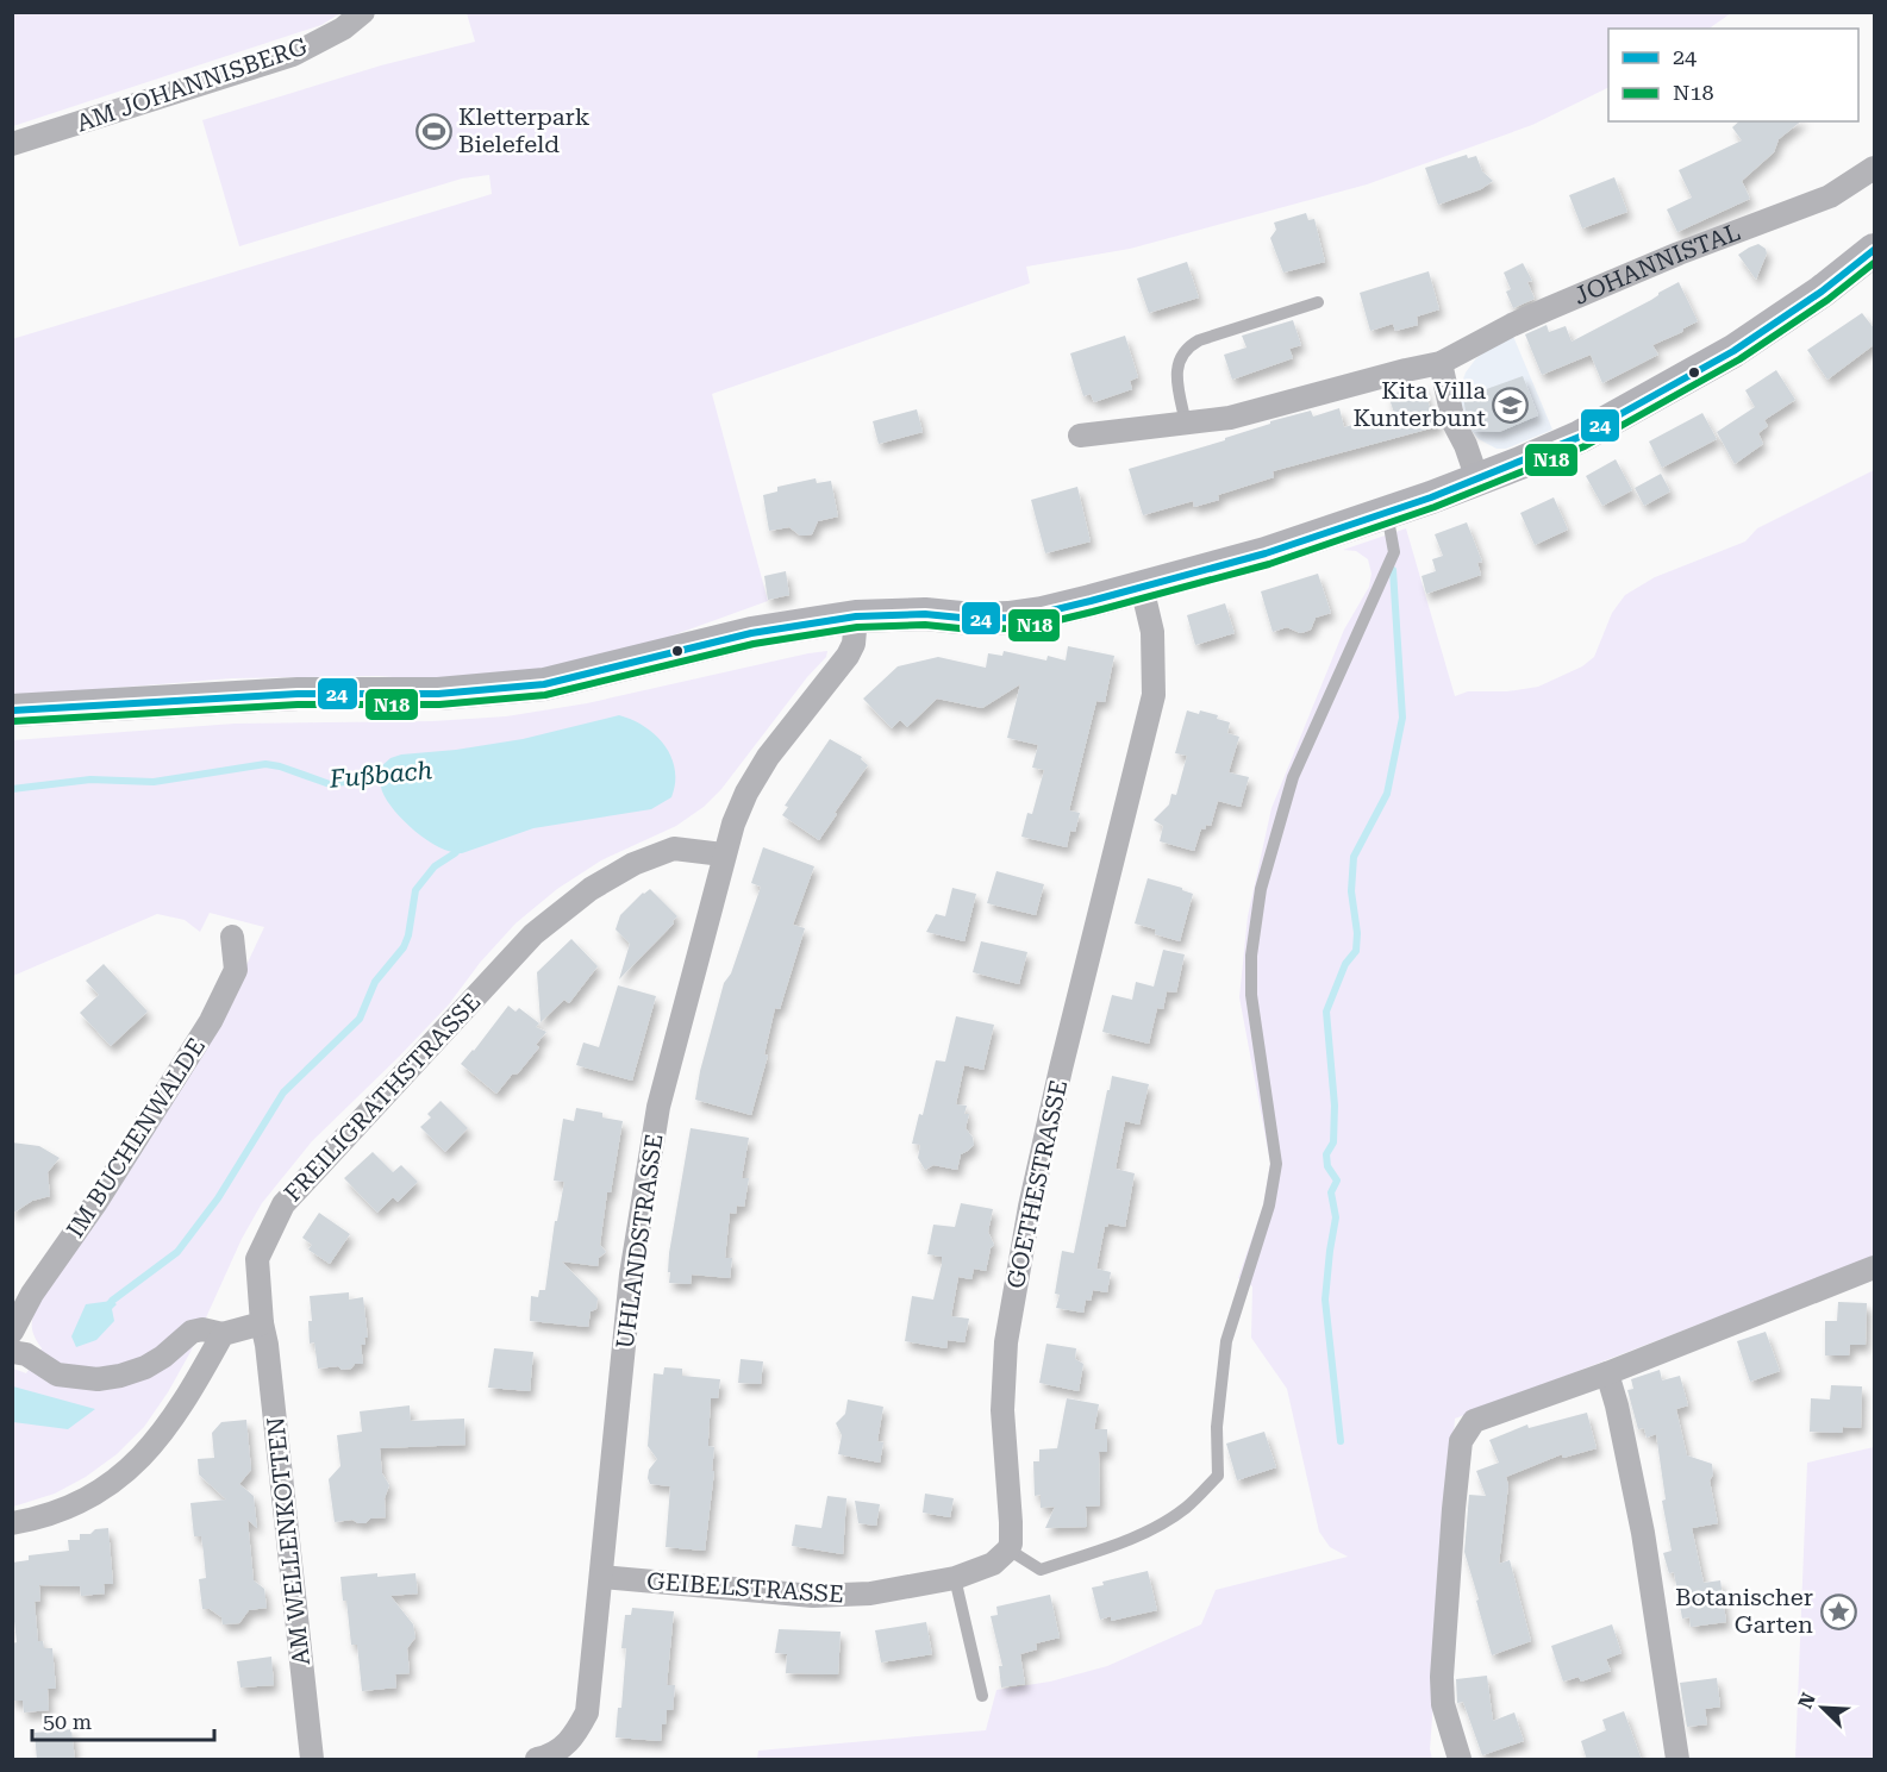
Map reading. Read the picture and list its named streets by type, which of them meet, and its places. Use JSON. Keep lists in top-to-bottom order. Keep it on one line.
{"streets":{"street":["AM JOHANNISBERG","JOHANNISTAL","FREILIGRATHSTRASSE","IM BUCHENWALDE","GOETHESTRASSE","UHLANDSTRASSE","AM WELLENKOTTEN","GEIBELSTRASSE"]},"crossings":[["FREILIGRATHSTRASSE","UHLANDSTRASSE"],["FREILIGRATHSTRASSE","AM WELLENKOTTEN"],["GOETHESTRASSE","GEIBELSTRASSE"],["UHLANDSTRASSE","GEIBELSTRASSE"]],"water":["Fußbach"],"places":{"sports":["Kletterpark Bielefeld"],"school or university":["Kita Villa Kunterbunt"],"place":["Botanischer Garten"]},"lines":["transit line 24","transit line N18"],"legend":["24","N18"],"scale_bar":"50 m","north":"top left"}
